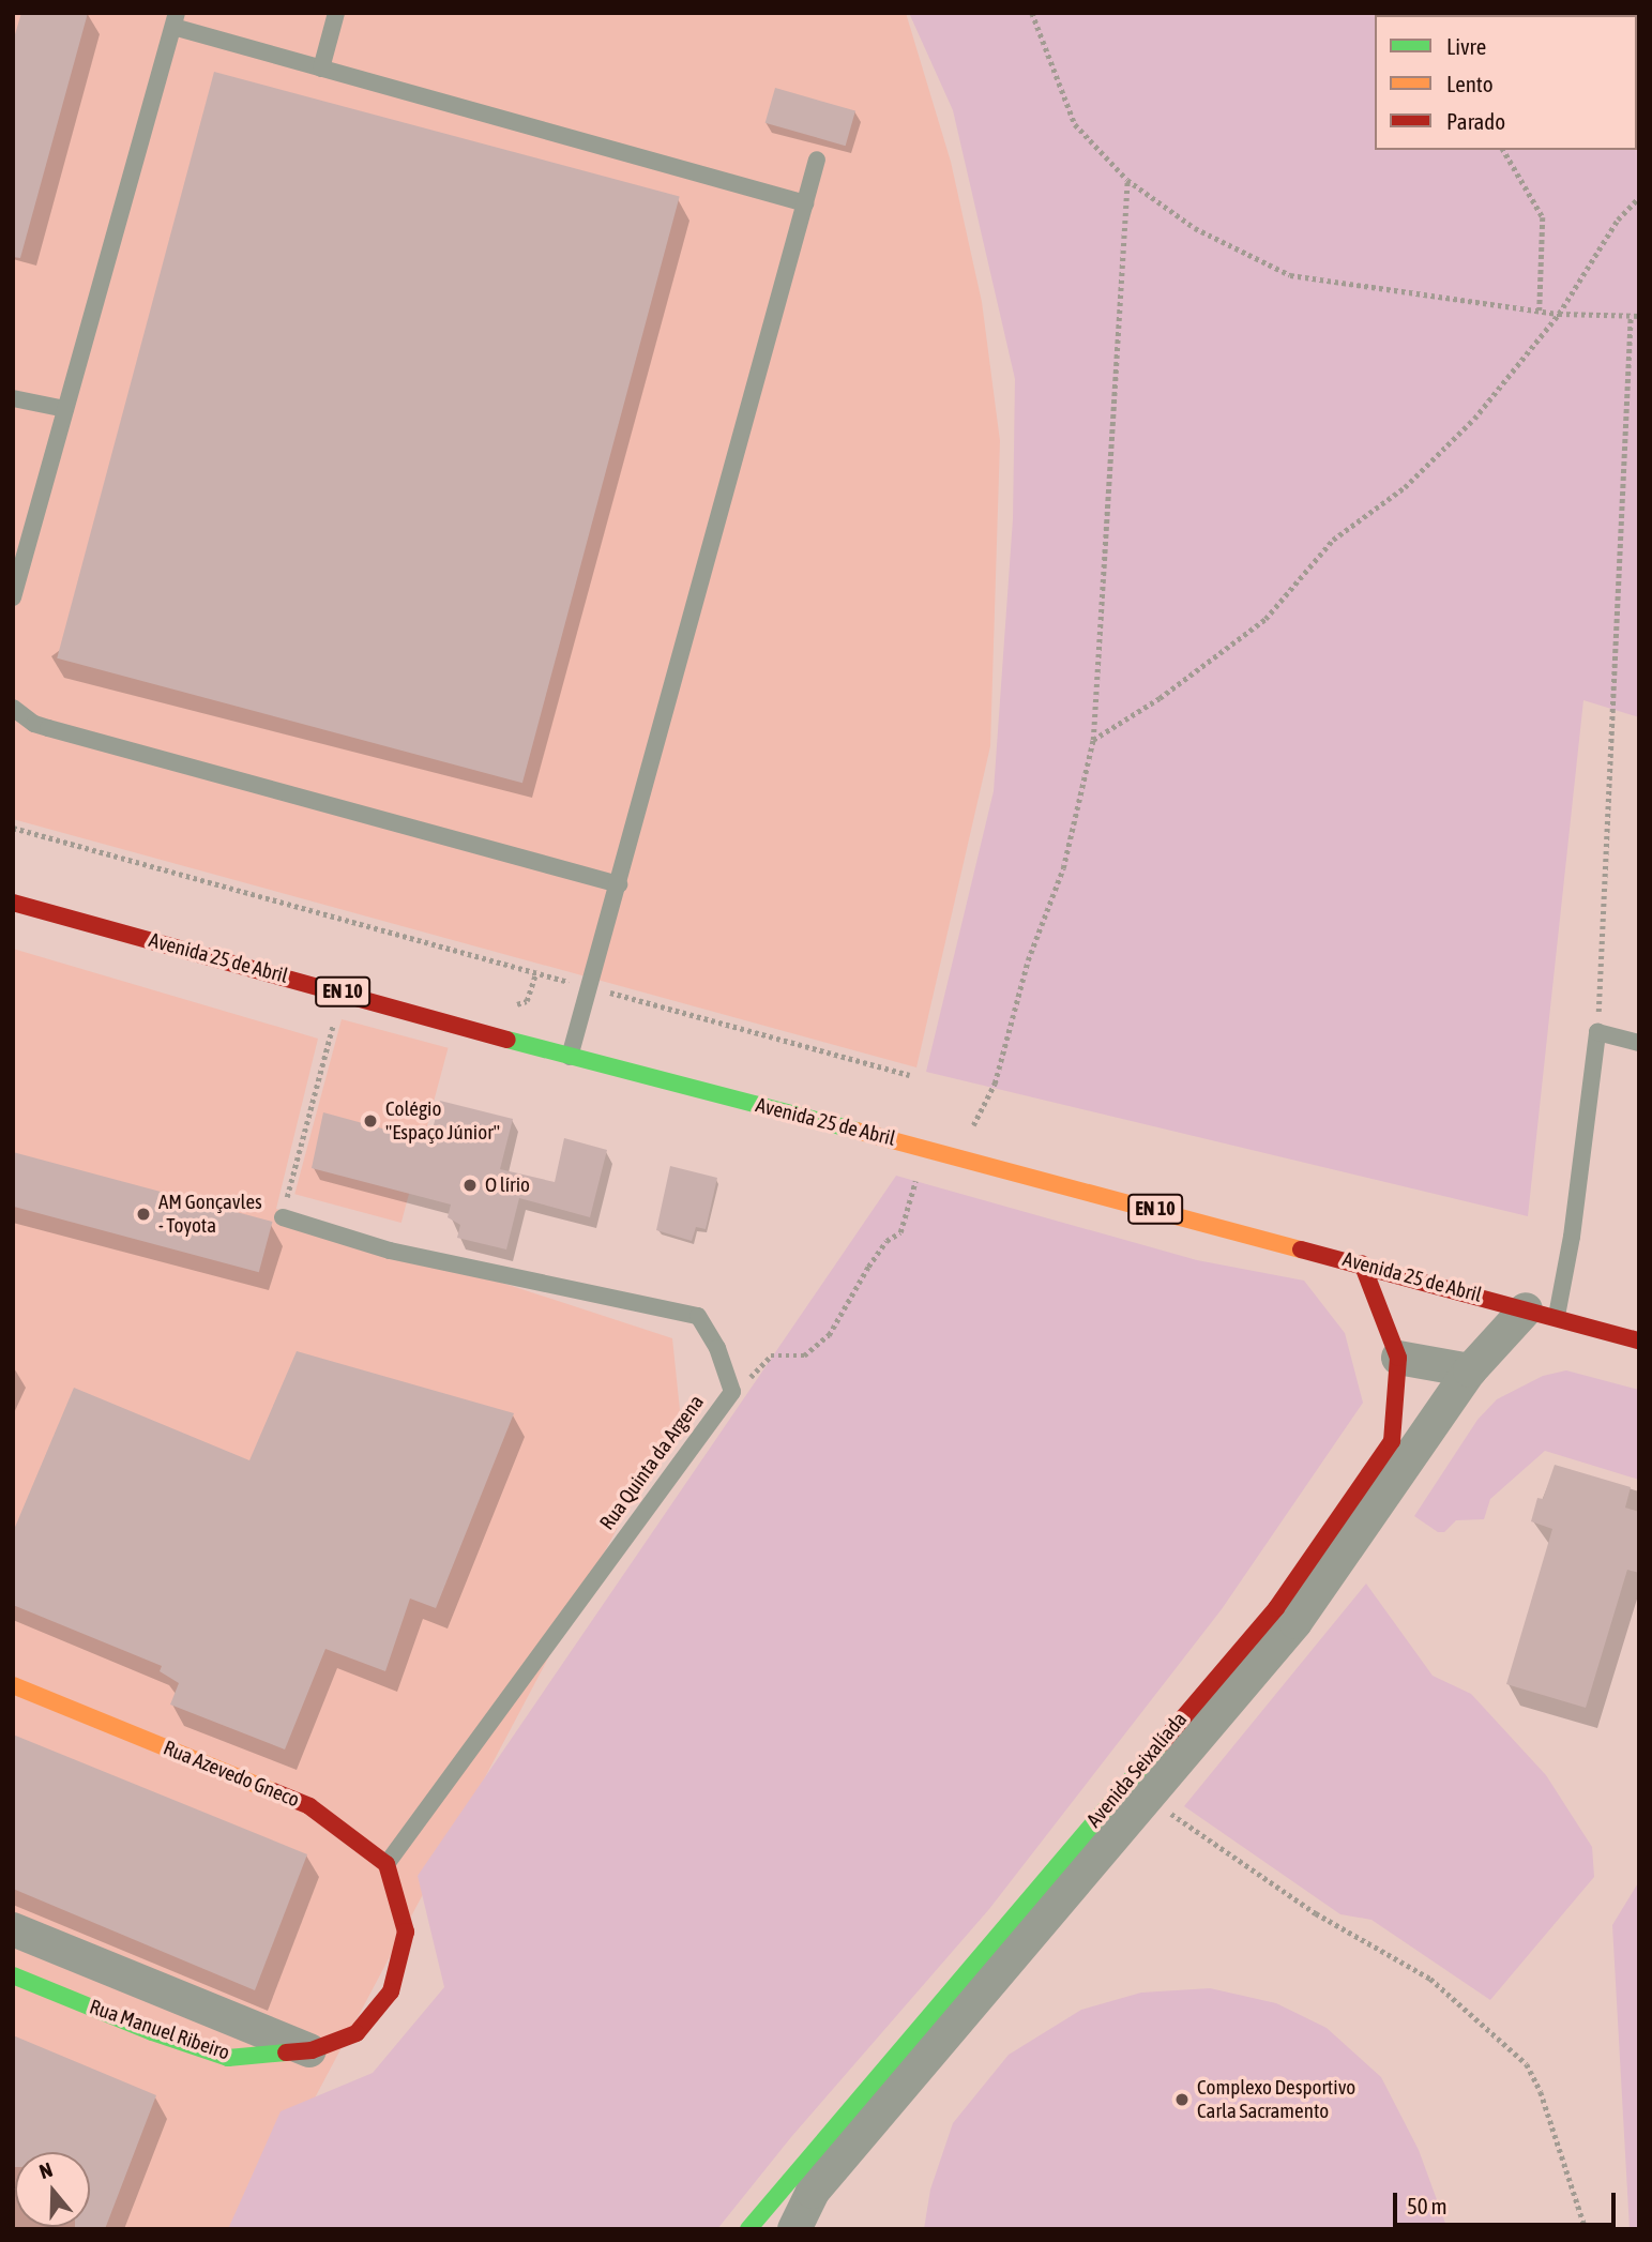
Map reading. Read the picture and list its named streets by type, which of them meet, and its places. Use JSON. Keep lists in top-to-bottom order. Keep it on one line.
{"streets":{"street":["Avenida 25 de Abril","EN 10","Avenida Seixalíada","Rua Azevedo Gneco","Rua Manuel Ribeiro"],"lane":["Rua Quinta da Argena"]},"crossings":[["Avenida 25 de Abril","Avenida Seixalíada"],["Rua Quinta da Argena","Rua Azevedo Gneco"]],"places":["Colégio \"Espaço Júnior\"","O lírio","AM Gonçavles - Toyota","Complexo Desportivo Carla Sacramento"],"legend":["Livre","Lento","Parado"],"scale_bar":"50 m","north":"top"}
